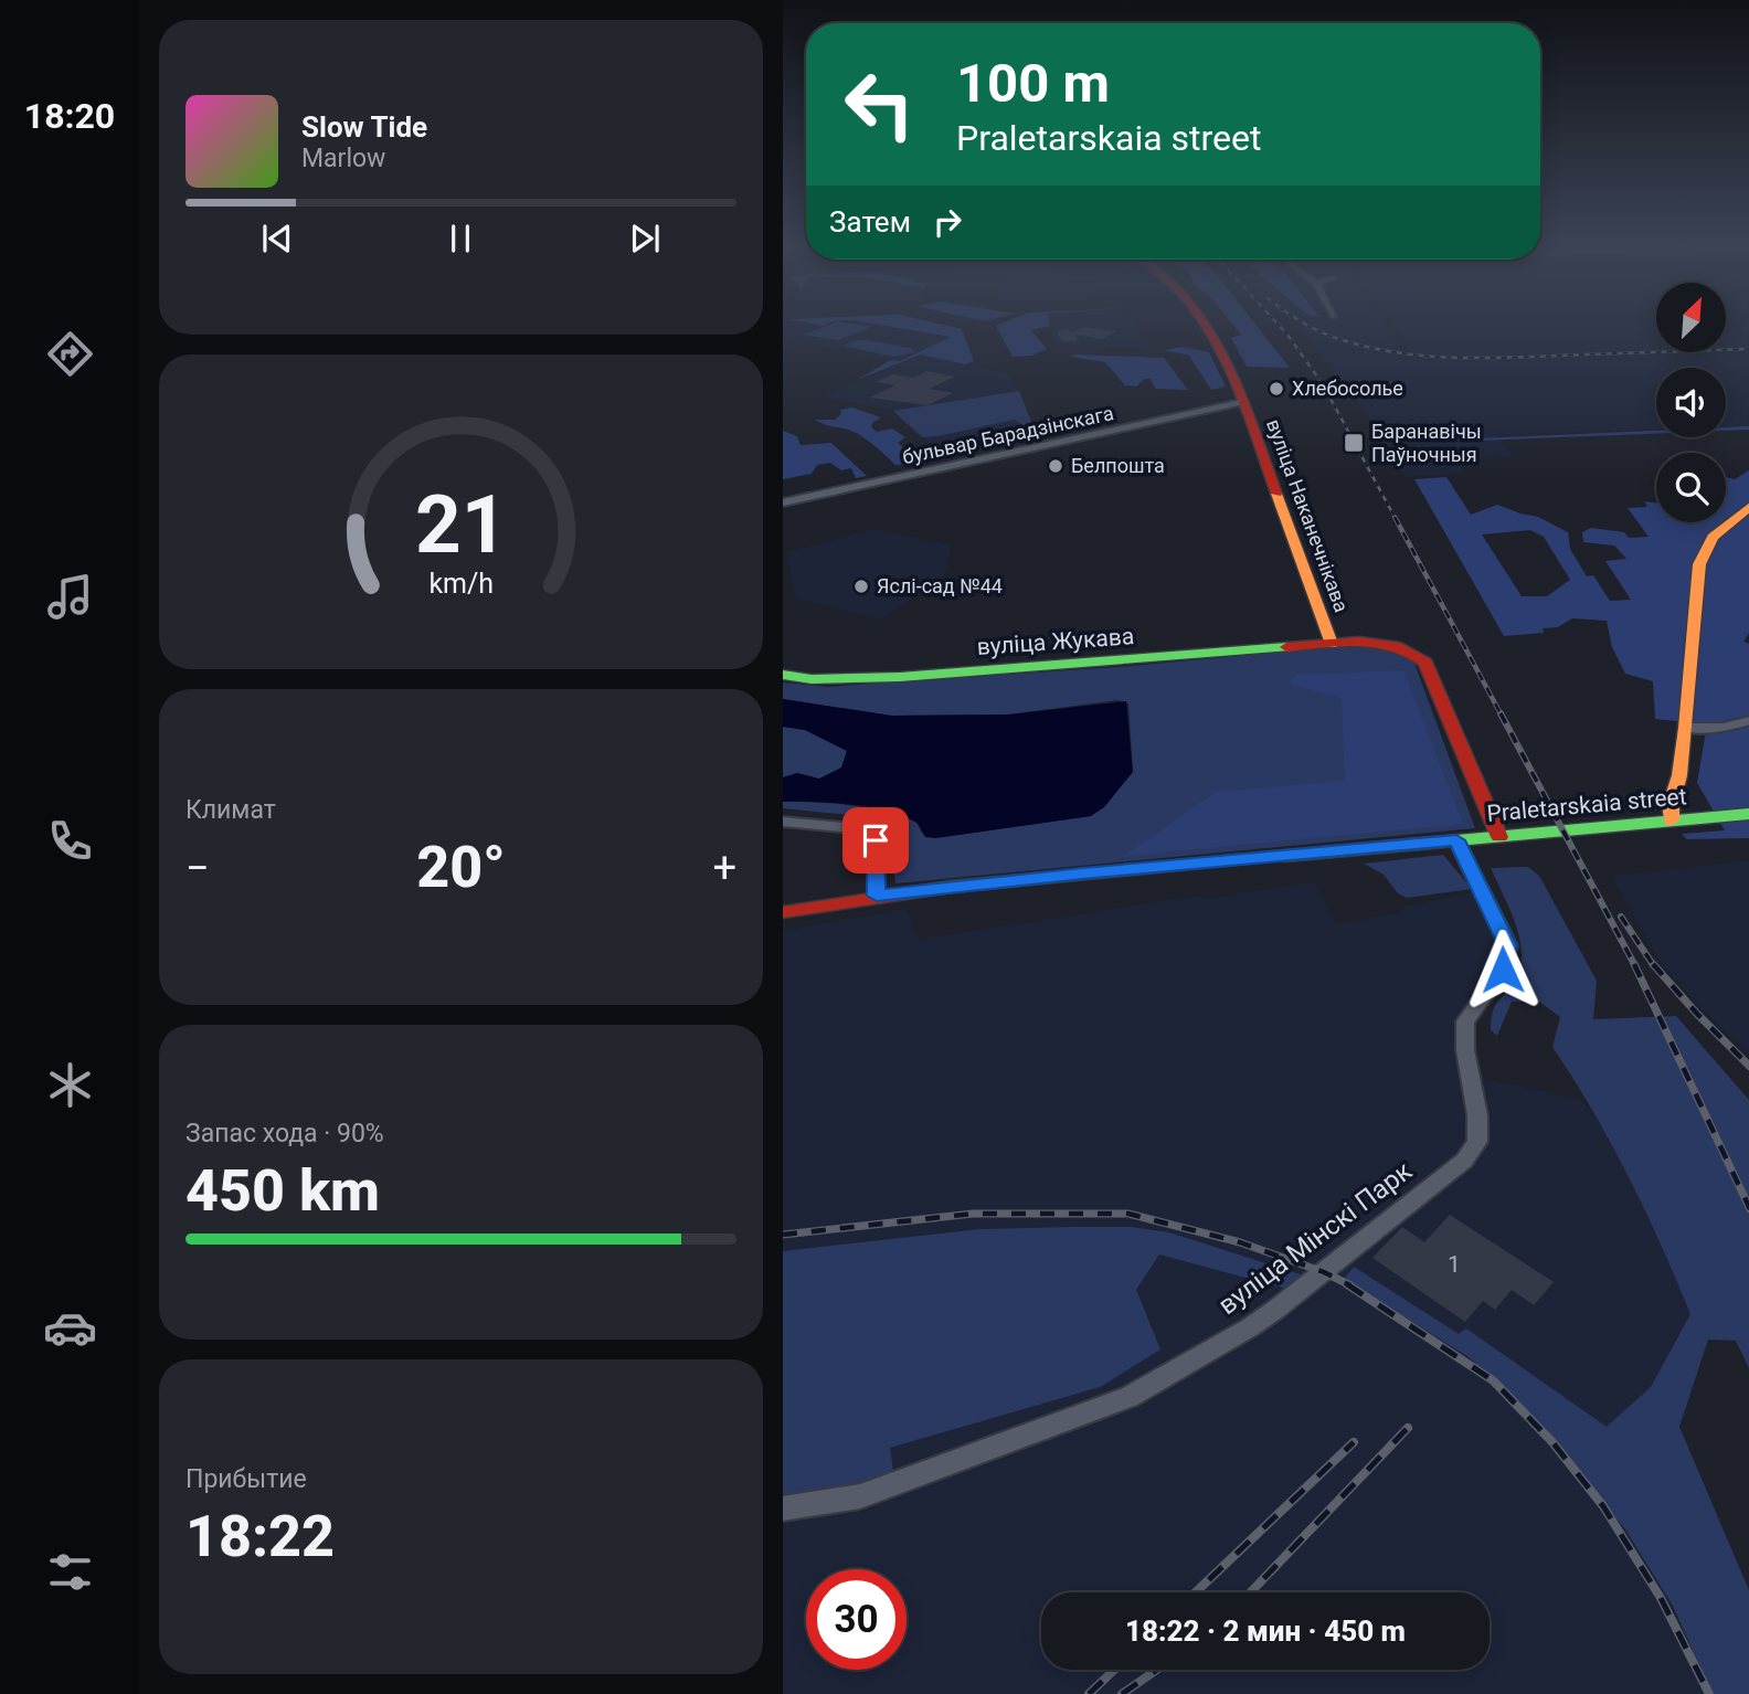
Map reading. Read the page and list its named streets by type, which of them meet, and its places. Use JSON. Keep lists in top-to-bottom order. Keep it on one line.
{"streets":{"main road":["вуліца Наканечнікава","вуліца Жукава","Praletarskaia street"],"street":["бульвар Барадзінскага","вуліца Мінскі Парк"]},"crossings":[["бульвар Барадзінскага","вуліца Наканечнікава"],["вуліца Наканечнікава","вуліца Жукава"],["вуліца Наканечнікава","Praletarskaia street"],["Praletarskaia street","вуліца Мінскі Парк"]],"places":{"other":["Хлебосолье","Белпошта","Яслі-сад №44"],"transit":["Баранавічы Паўночныя"]},"house_numbers":["1"],"north":"top right","page":{"tabs":"18:20","turn":["100 m","Praletarskaia street"],"song":["Slow Tide","Marlow"],"then":"Затем","tile":["Климат",["Запас хода · 90%","450 km"],["Прибытие","18:22"]],"heat":["−","20°","+"],"limit":"30","trip":"18:22 · 2 мин · 450 m","gauge":["21","km/h"]}}
